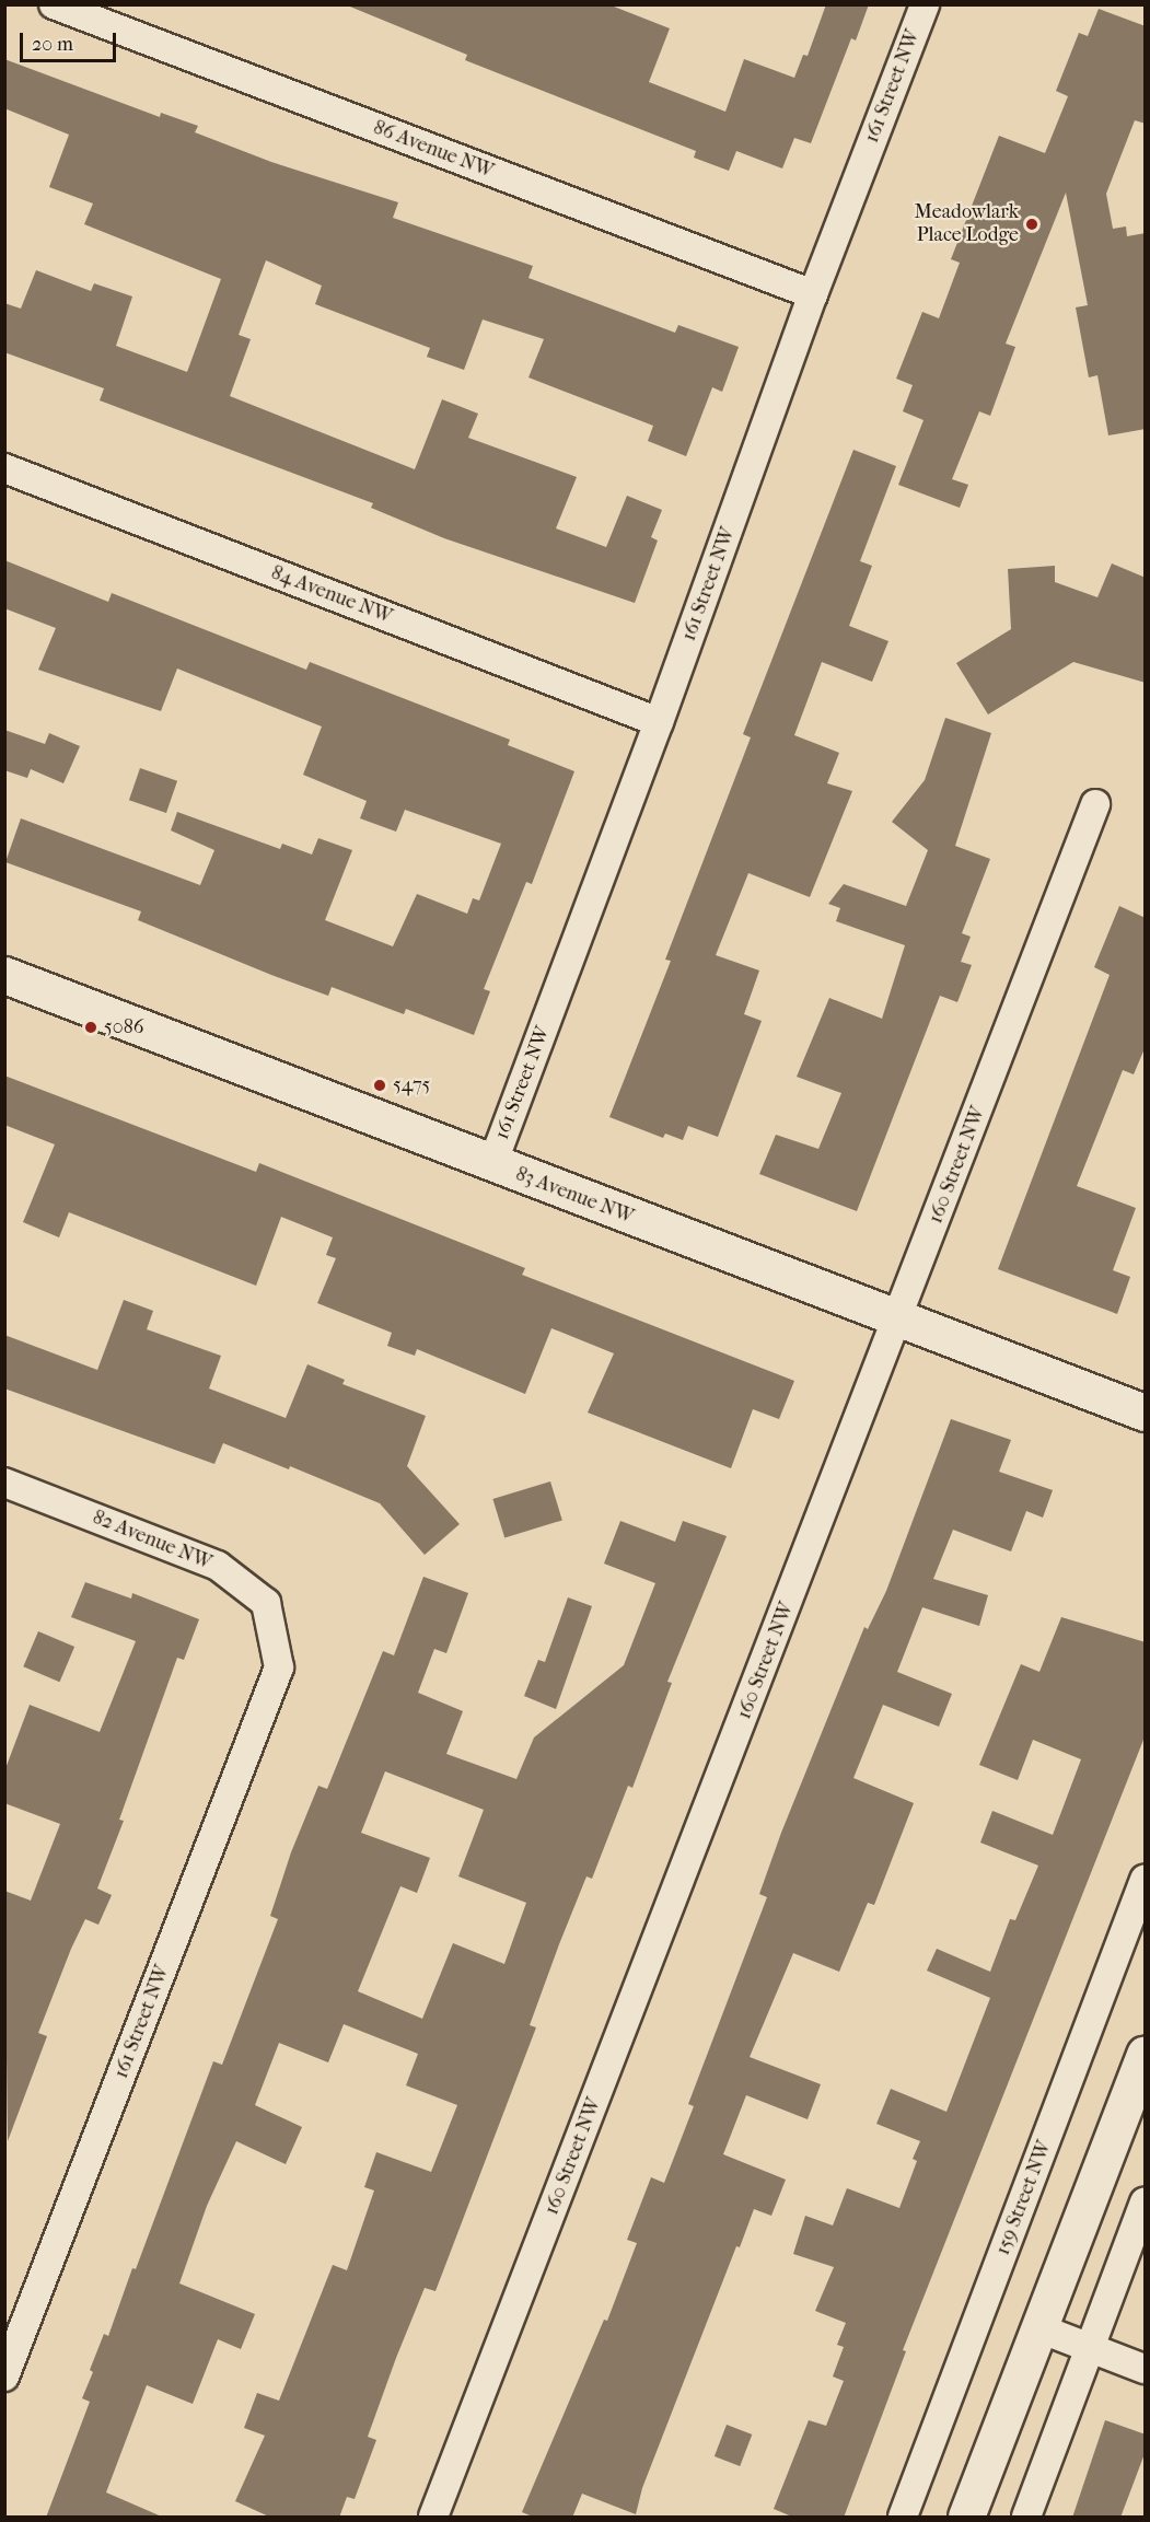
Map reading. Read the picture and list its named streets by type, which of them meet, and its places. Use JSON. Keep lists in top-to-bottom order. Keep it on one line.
{"streets":{"street":["161 Street NW","86 Avenue NW","84 Avenue NW","160 Street NW","83 Avenue NW","82 Avenue NW","159 Street NW"]},"crossings":[["161 Street NW","86 Avenue NW"],["161 Street NW","84 Avenue NW"],["161 Street NW","83 Avenue NW"],["161 Street NW","82 Avenue NW"],["160 Street NW","83 Avenue NW"]],"places":["Meadowlark Place Lodge","5086","5475"],"scale_bar":"20 m"}
